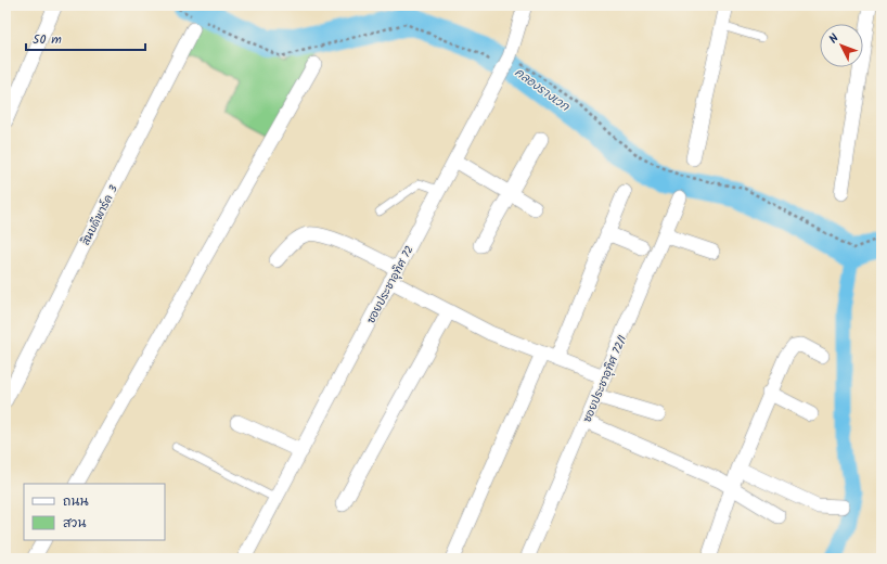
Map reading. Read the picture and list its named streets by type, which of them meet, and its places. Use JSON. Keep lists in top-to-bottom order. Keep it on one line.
{"streets":{"street":["สินบดีพาร์ค 3","ซอยประชาอุทิศ 72","ซอยประชาอุทิศ 72/1"]},"water":["คลองรางเวก"],"legend":["ถนน","สวน"],"scale_bar":"50 m","north":"top left"}
